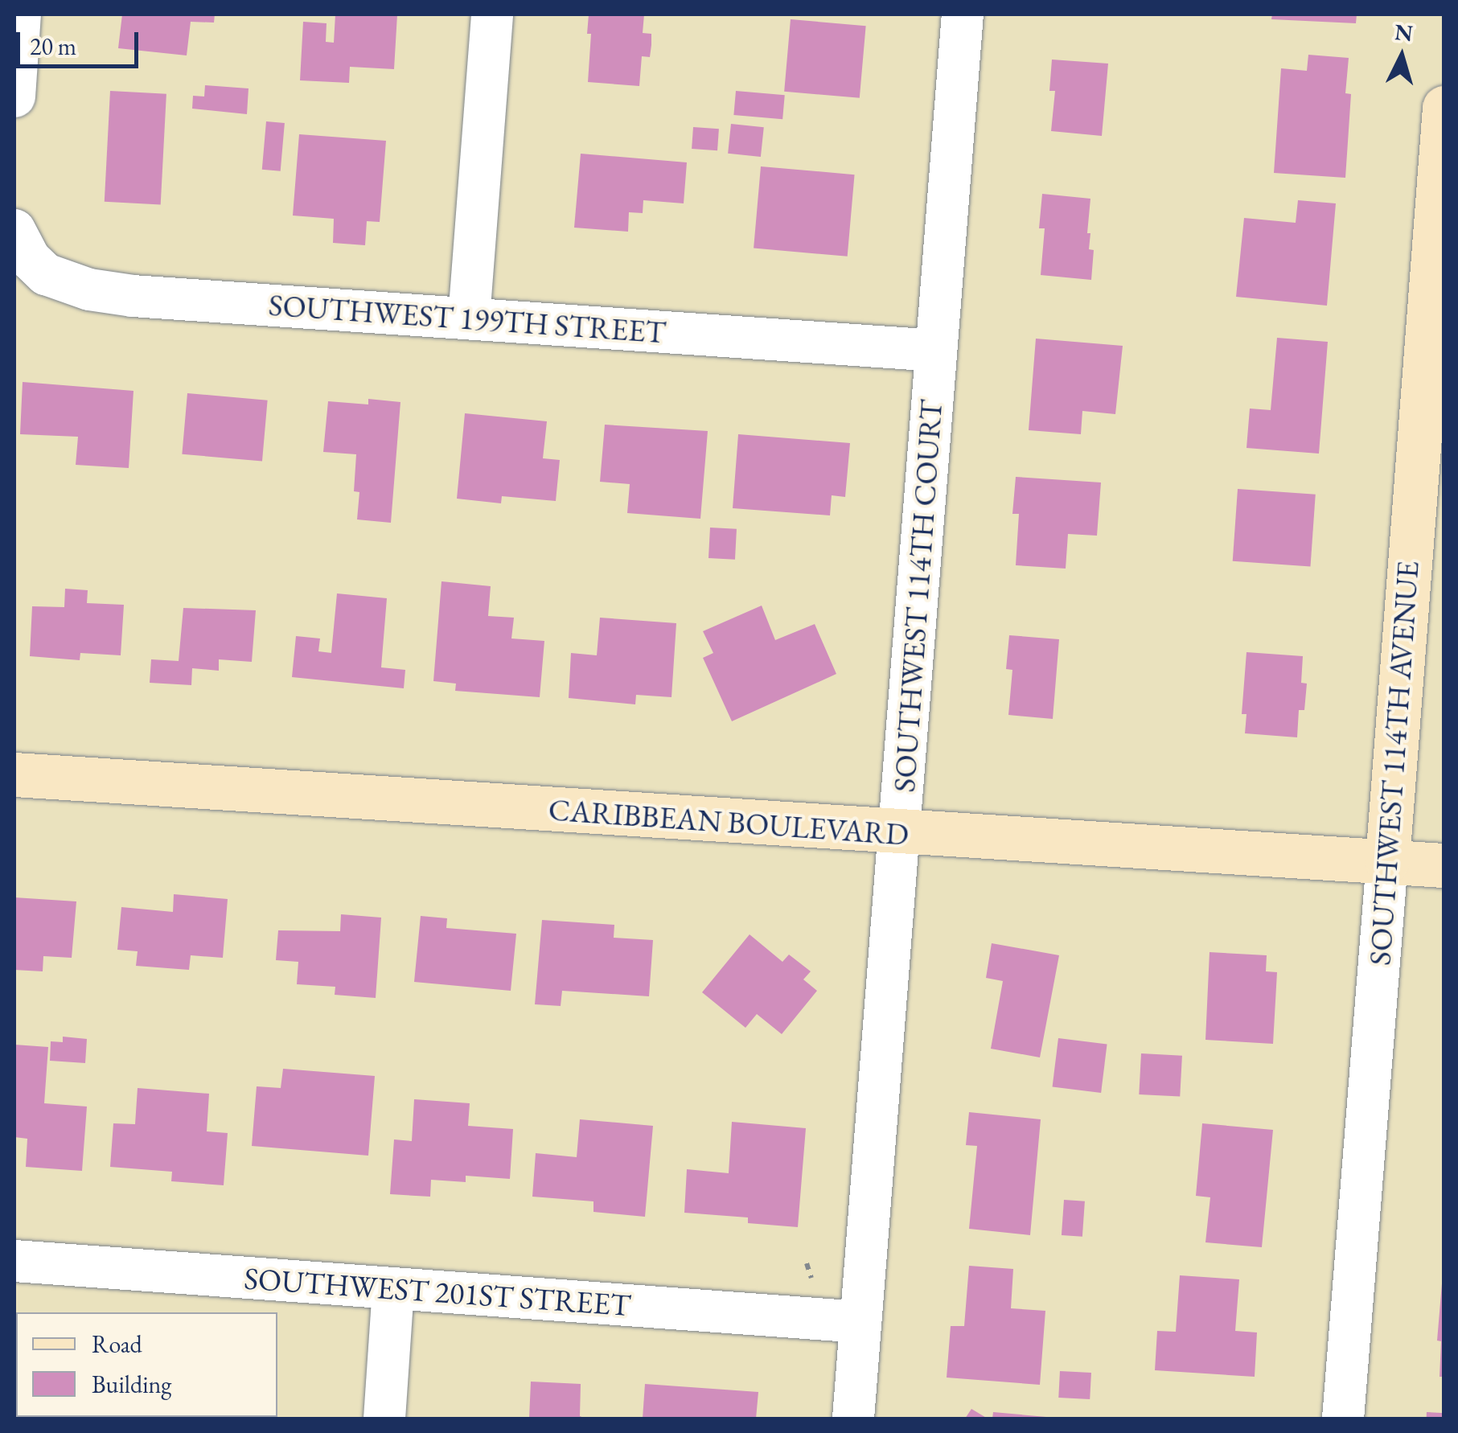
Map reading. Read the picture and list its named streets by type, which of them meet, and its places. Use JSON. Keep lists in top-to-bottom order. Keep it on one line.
{"streets":{"street":["SOUTHWEST 199TH STREET","SOUTHWEST 114TH COURT","SOUTHWEST 114TH AVENUE","CARIBBEAN BOULEVARD","SOUTHWEST 201ST STREET"]},"crossings":[["SOUTHWEST 199TH STREET","SOUTHWEST 114TH COURT"],["SOUTHWEST 114TH COURT","CARIBBEAN BOULEVARD"],["SOUTHWEST 114TH COURT","SOUTHWEST 201ST STREET"],["SOUTHWEST 114TH AVENUE","CARIBBEAN BOULEVARD"]],"legend":["Road","Building"],"scale_bar":"20 m","north":"top"}
